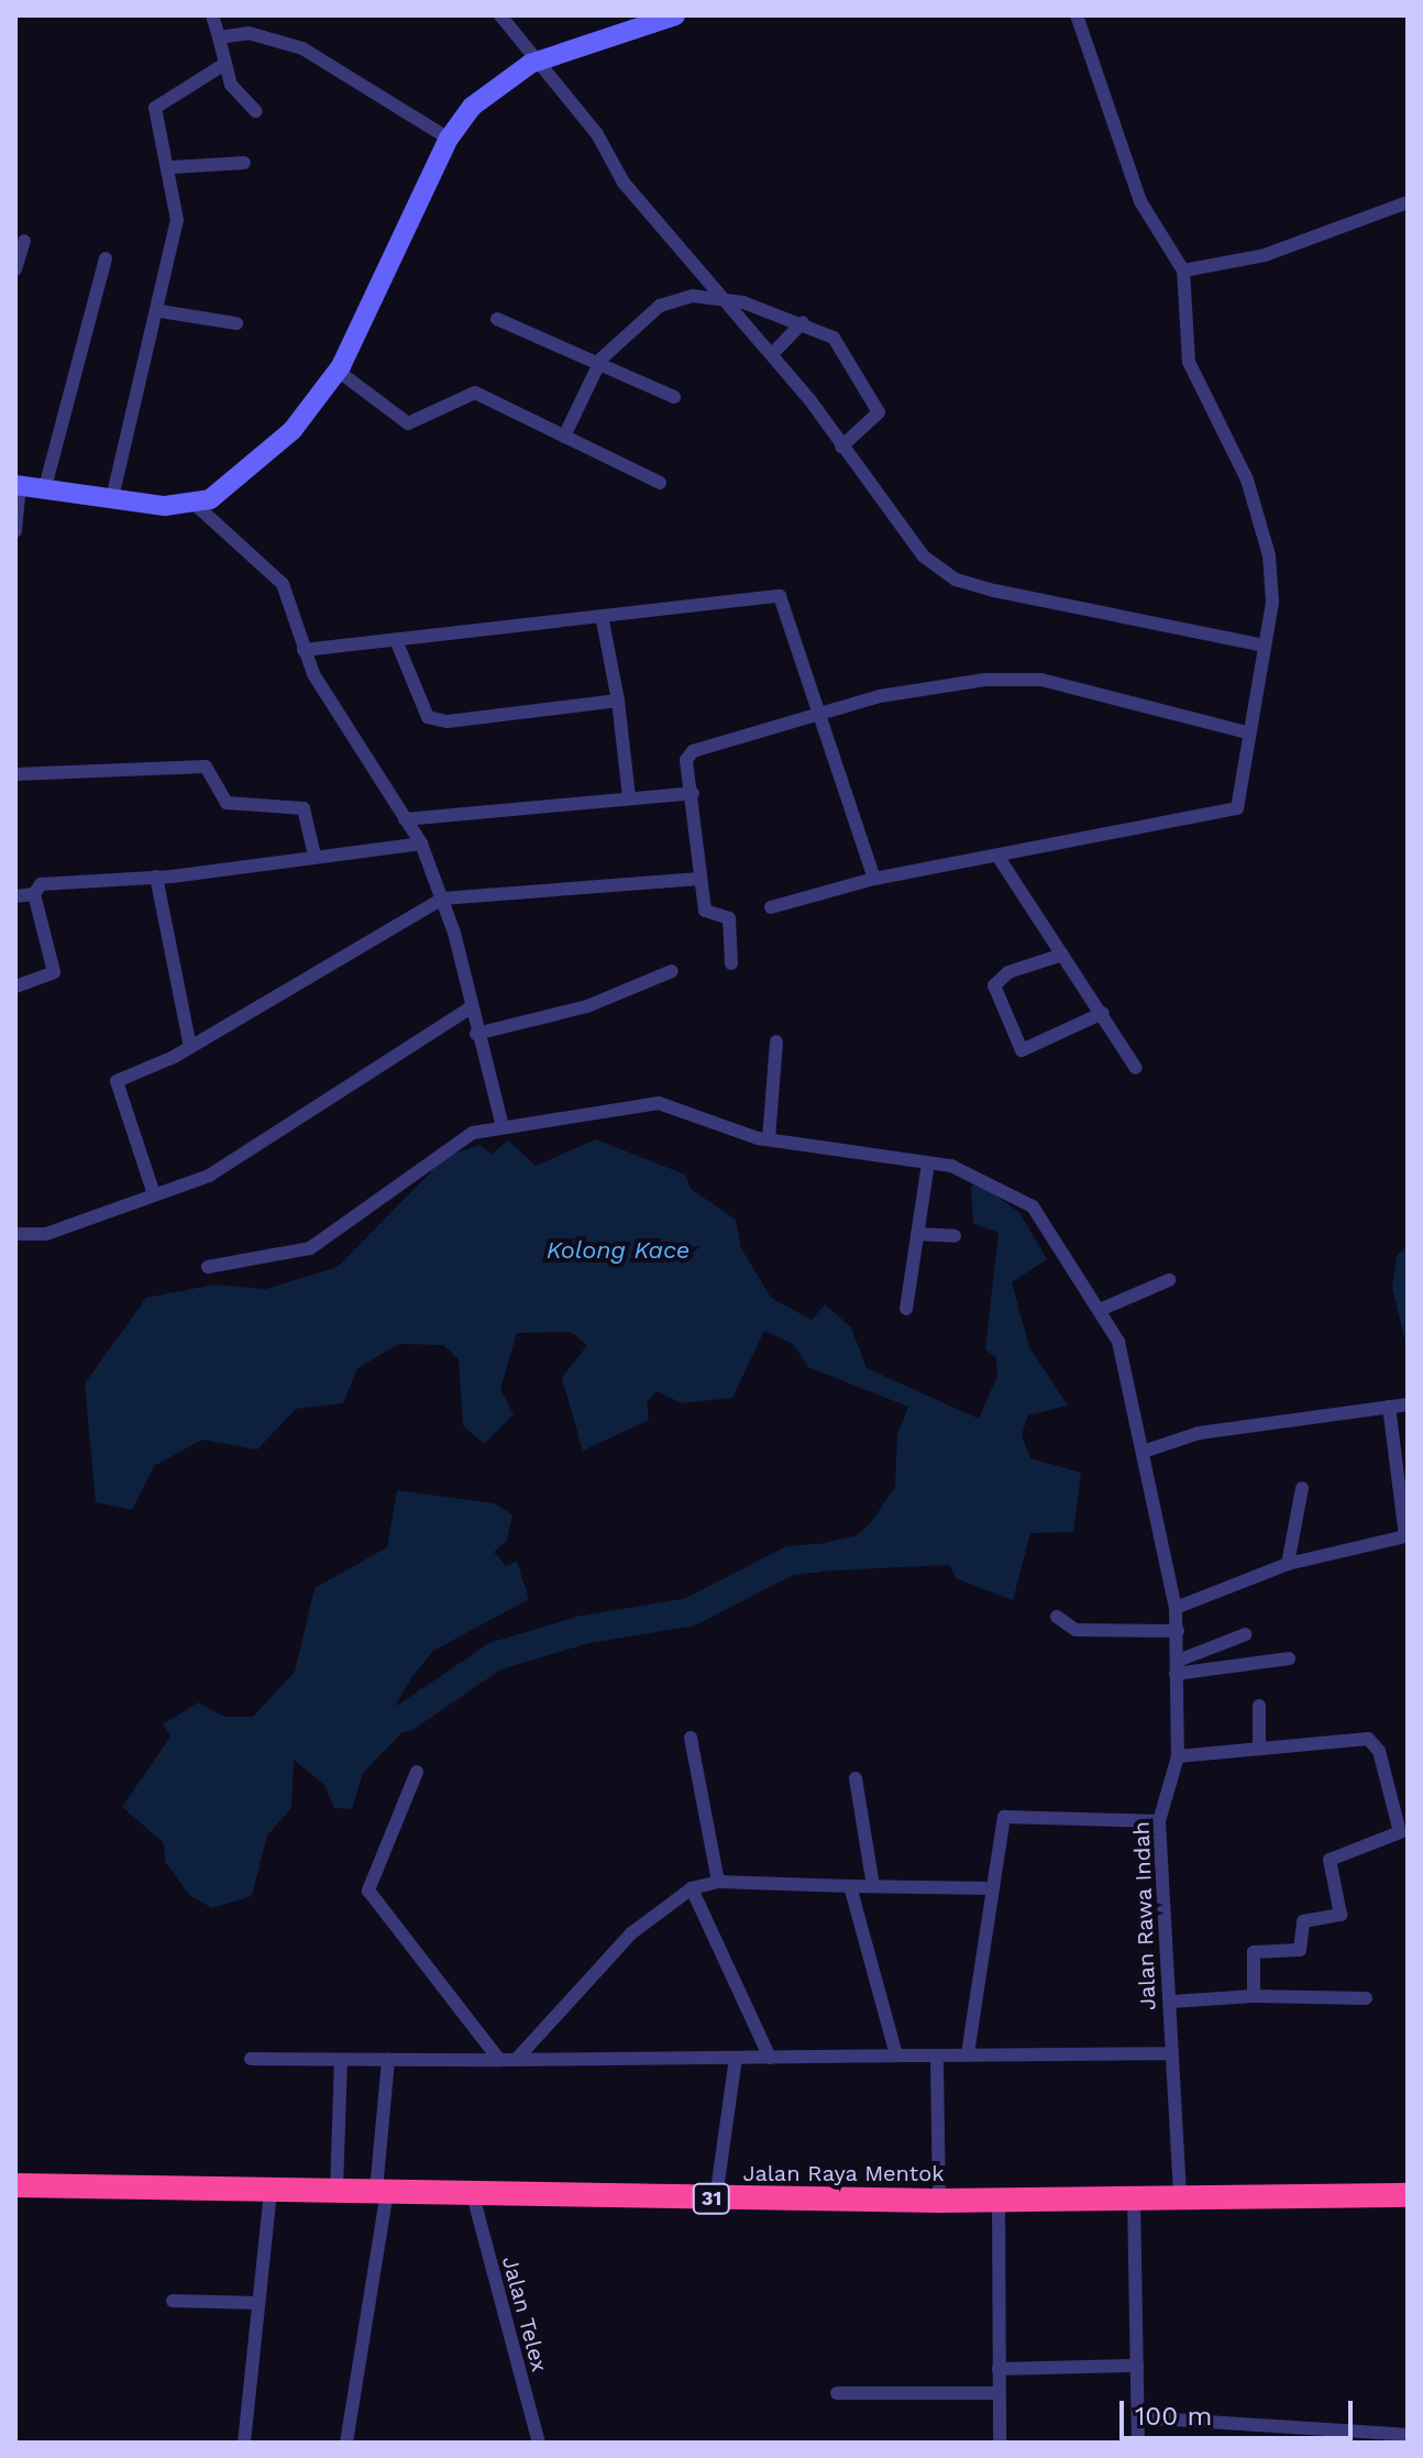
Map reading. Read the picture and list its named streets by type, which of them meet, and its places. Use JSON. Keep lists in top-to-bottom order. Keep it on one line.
{"streets":{"highway":["Jalan Raya Mentok","31"],"street":["Jalan Rawa Indah","Jalan Telex"]},"crossings":[["Jalan Rawa Indah","Jalan Raya Mentok"],["Jalan Raya Mentok","Jalan Telex"]],"water":["Kolong Kace"],"scale_bar":"100 m"}
